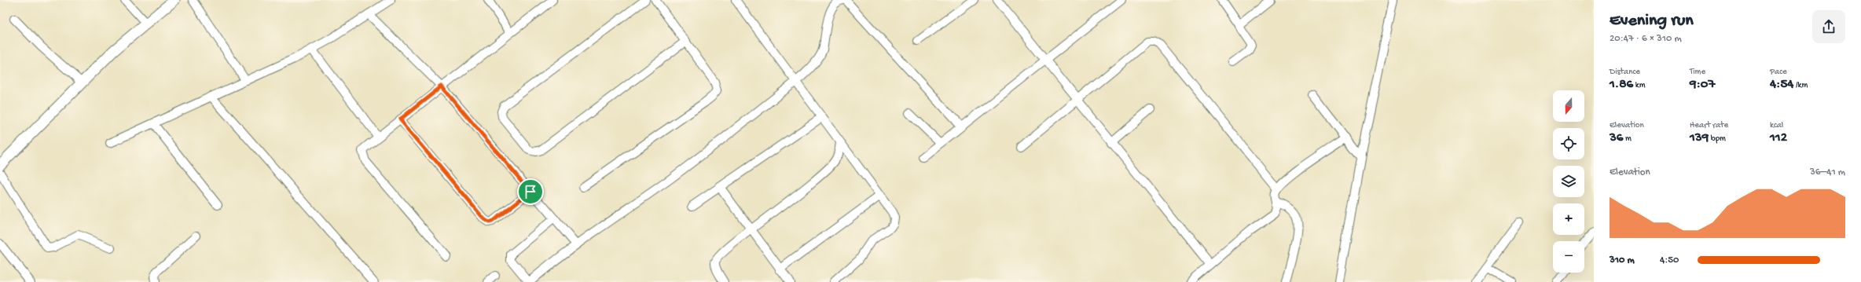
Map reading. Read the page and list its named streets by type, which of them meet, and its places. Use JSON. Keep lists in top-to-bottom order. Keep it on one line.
{"north":"bottom","page":{"heading":["Evening run","20:47 · 6 × 310 m"],"stats":[["Distance","1.86 km"],["Time","9:07"],["Pace","4:54 /km"],["Elevation","36 m"],["Heart rate","139 bpm"],["kcal","112"]],"map_buttons":["+","−"],"chart":["Elevation","36–41 m"],"list":[{"name":"310 m","note":"4:50"}]}}
